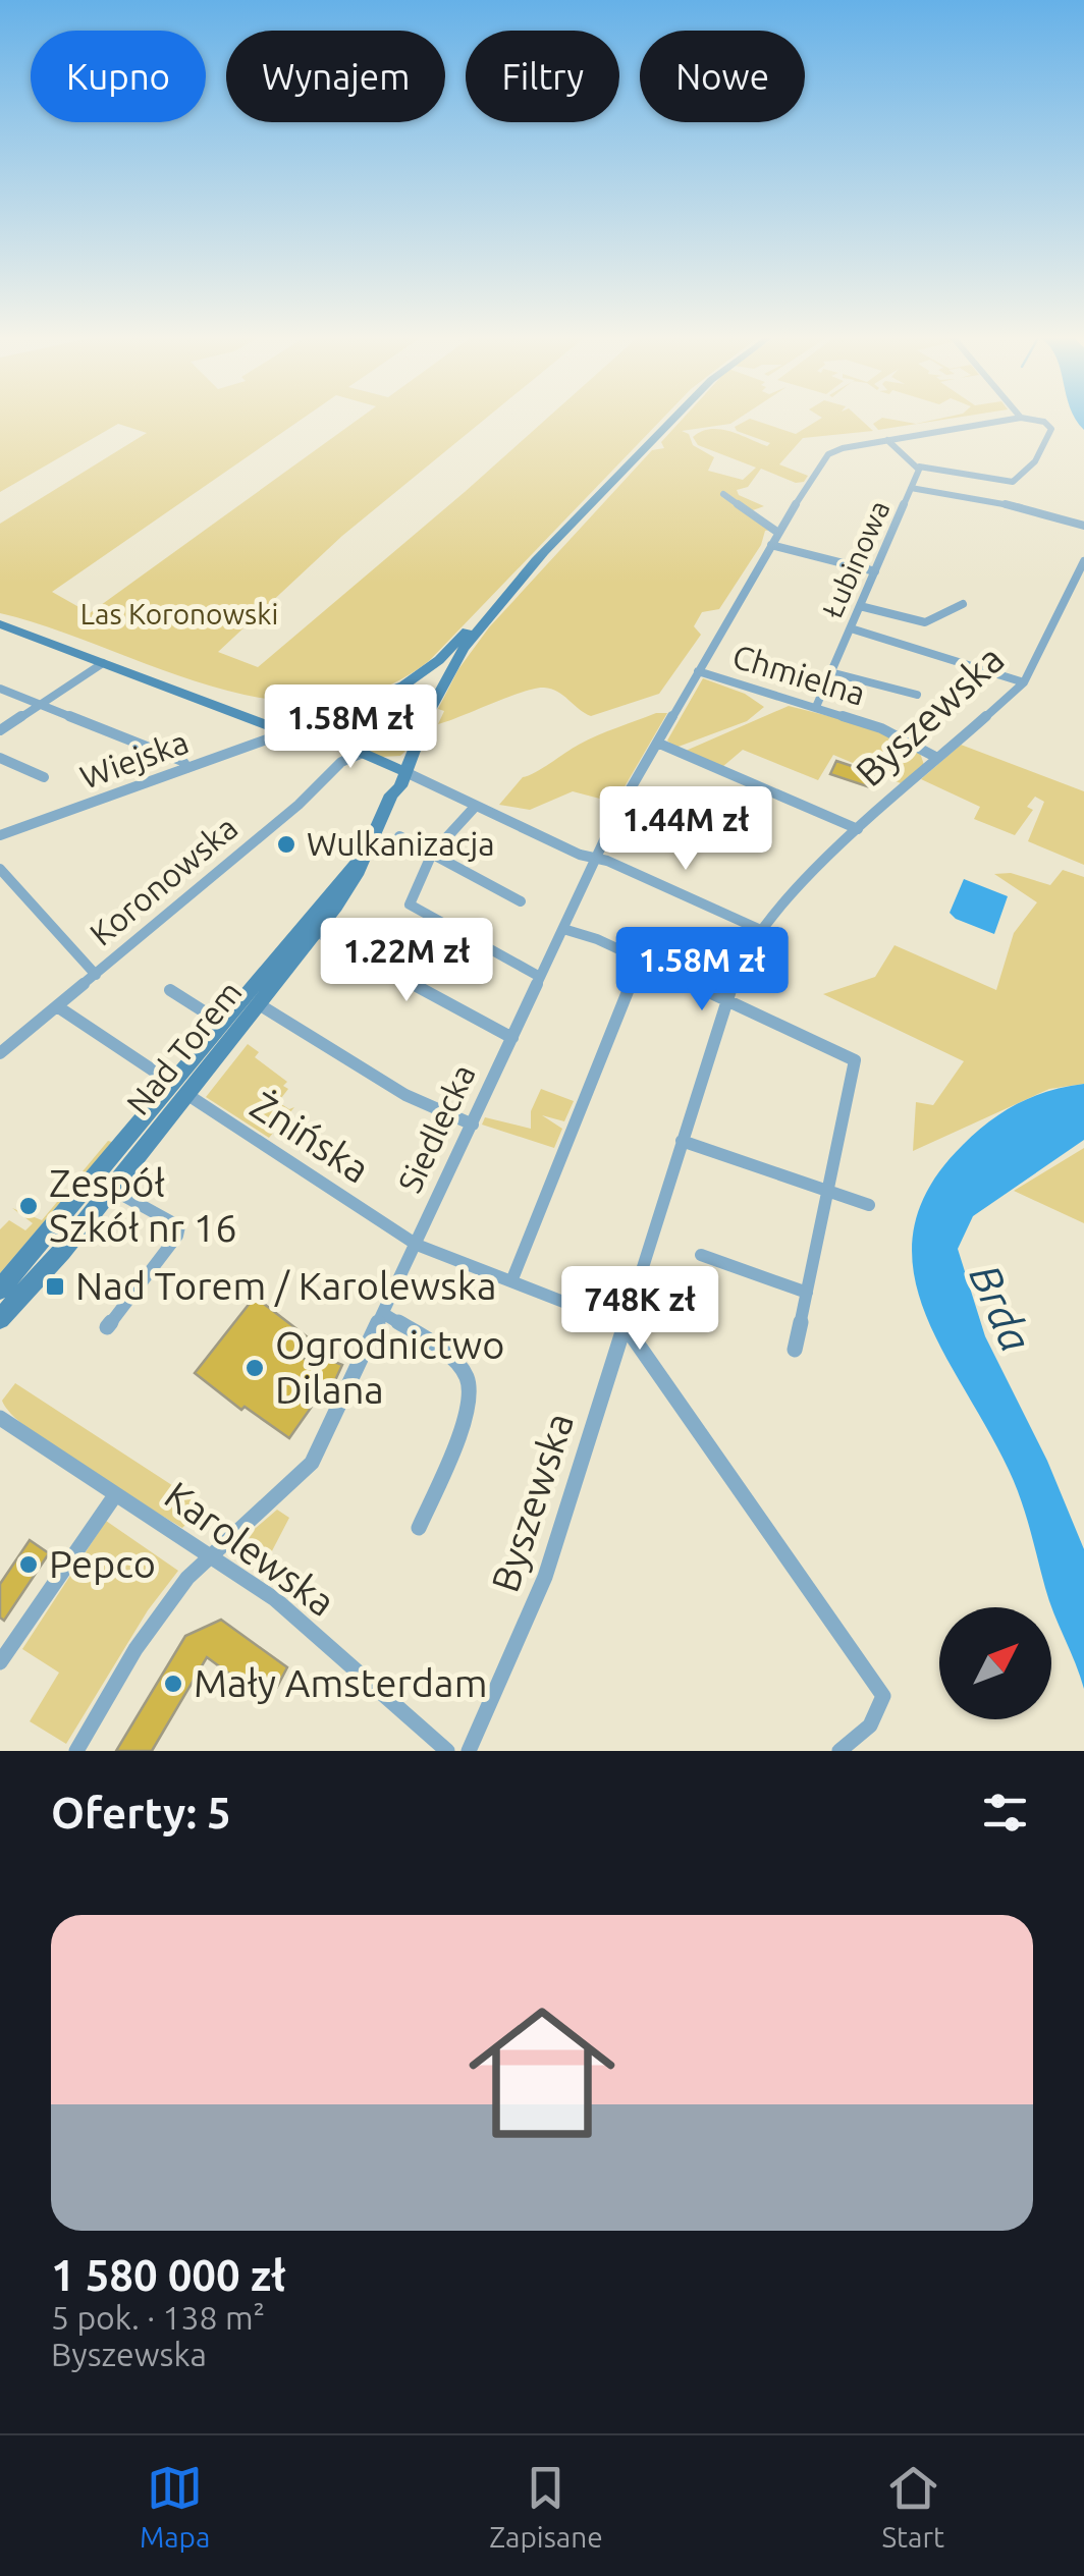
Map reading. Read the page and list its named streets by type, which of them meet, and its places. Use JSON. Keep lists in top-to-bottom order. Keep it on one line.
{"streets":{"main road":["Nad Torem"],"street":["Łubinowa","Chmielna","Byszewska","Wiejska","Koronowska","Siedlecka","Żnińska","Karolewska"]},"crossings":[["Łubinowa","Chmielna"],["Łubinowa","Siedlecka"],["Chmielna","Byszewska"],["Chmielna","Siedlecka"],["Byszewska","Żnińska"],["Koronowska","Żnińska"],["Nad Torem","Żnińska"],["Siedlecka","Żnińska"],["Siedlecka","Karolewska"]],"water":["Brda"],"parks":["Las Koronowski"],"places":{"other":["Wulkanizacja","Zespół Szkół nr 16","Ogrodnictwo Dilana","Pepco","Mały Amsterdam"],"transit":["Nad Torem / Karolewska"]},"north":"top right","page":{"chip":["Kupno","Wynajem","Filtry","Nowe"],"price":["1.58M zł","1.44M zł","1.22M zł","1.58M zł","748K zł"],"heading":"Oferty: 5","list":[{"name":"1 580 000 zł","note":"5 pok. · 138 m² · Byszewska"}],"tabs":["Mapa","Zapisane","Start"]}}
